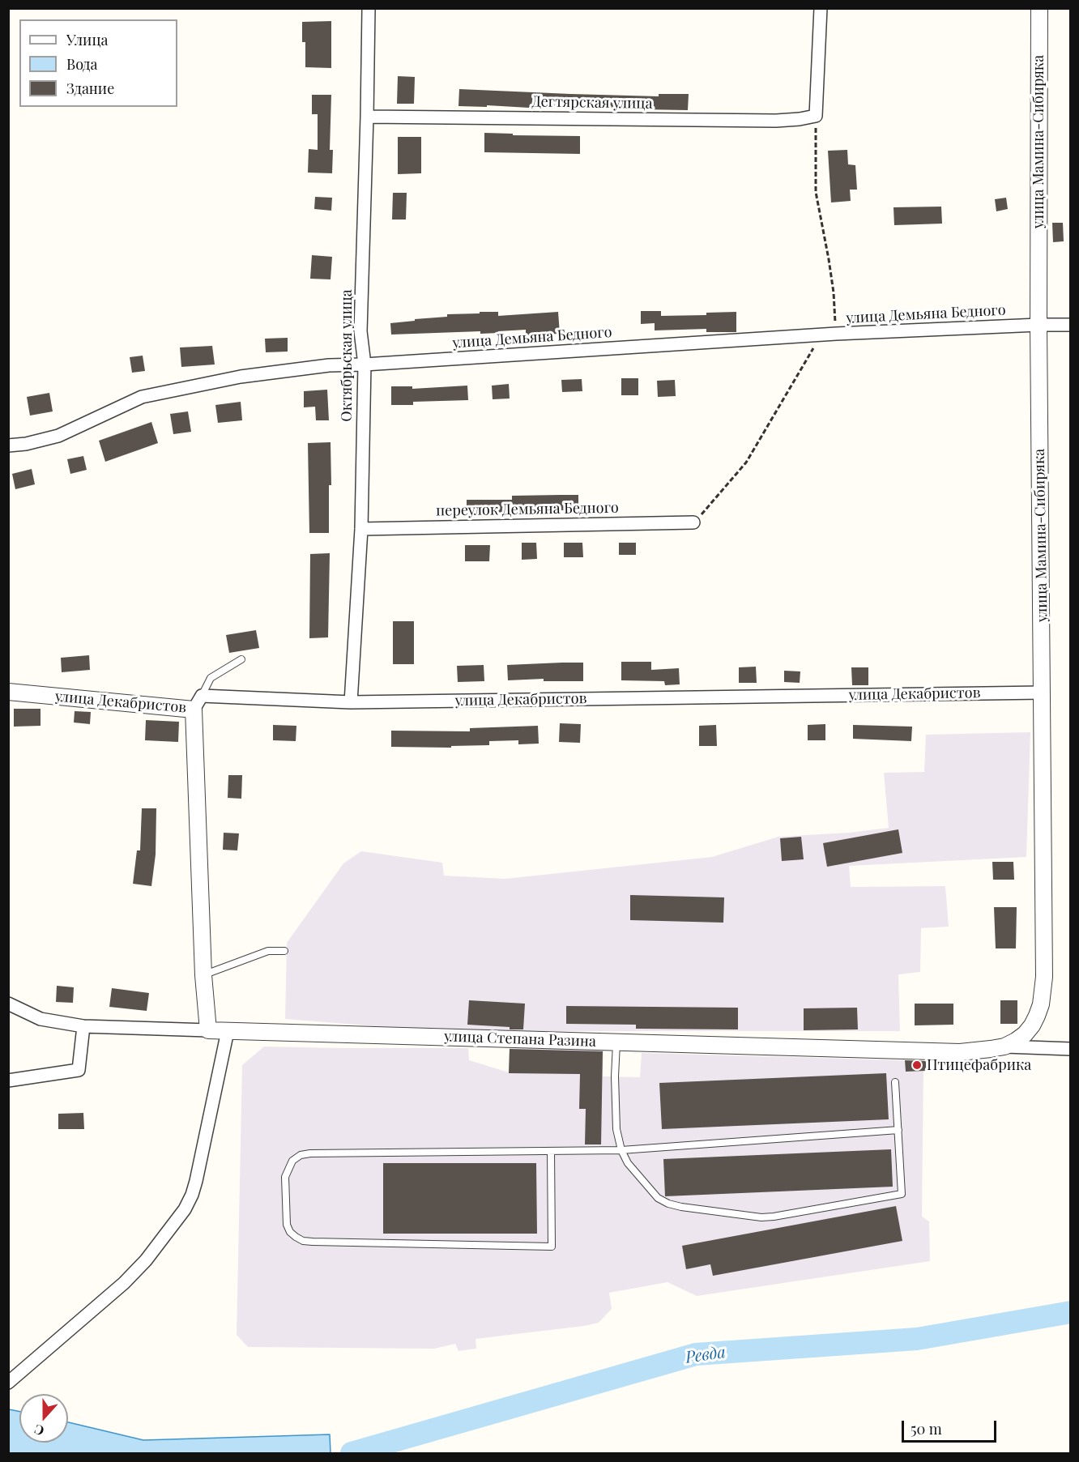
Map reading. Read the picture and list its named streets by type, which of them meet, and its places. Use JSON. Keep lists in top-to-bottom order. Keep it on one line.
{"streets":{"street":["Дегтярская улица","улица Мамина-Сибиряка","улица Демьяна Бедного","Октябрьская улица","переулок Демьяна Бедного","улица Декабристов","улица Степана Разина"]},"crossings":[["Дегтярская улица","Октябрьская улица"],["улица Мамина-Сибиряка","улица Демьяна Бедного"],["улица Мамина-Сибиряка","улица Декабристов"],["улица Мамина-Сибиряка","улица Степана Разина"],["улица Демьяна Бедного","Октябрьская улица"],["Октябрьская улица","переулок Демьяна Бедного"],["Октябрьская улица","улица Декабристов"]],"water":["Ревда"],"places":["Птицефабрика"],"legend":["Улица","Вода","Здание"],"scale_bar":"50 m","north":"bottom"}
